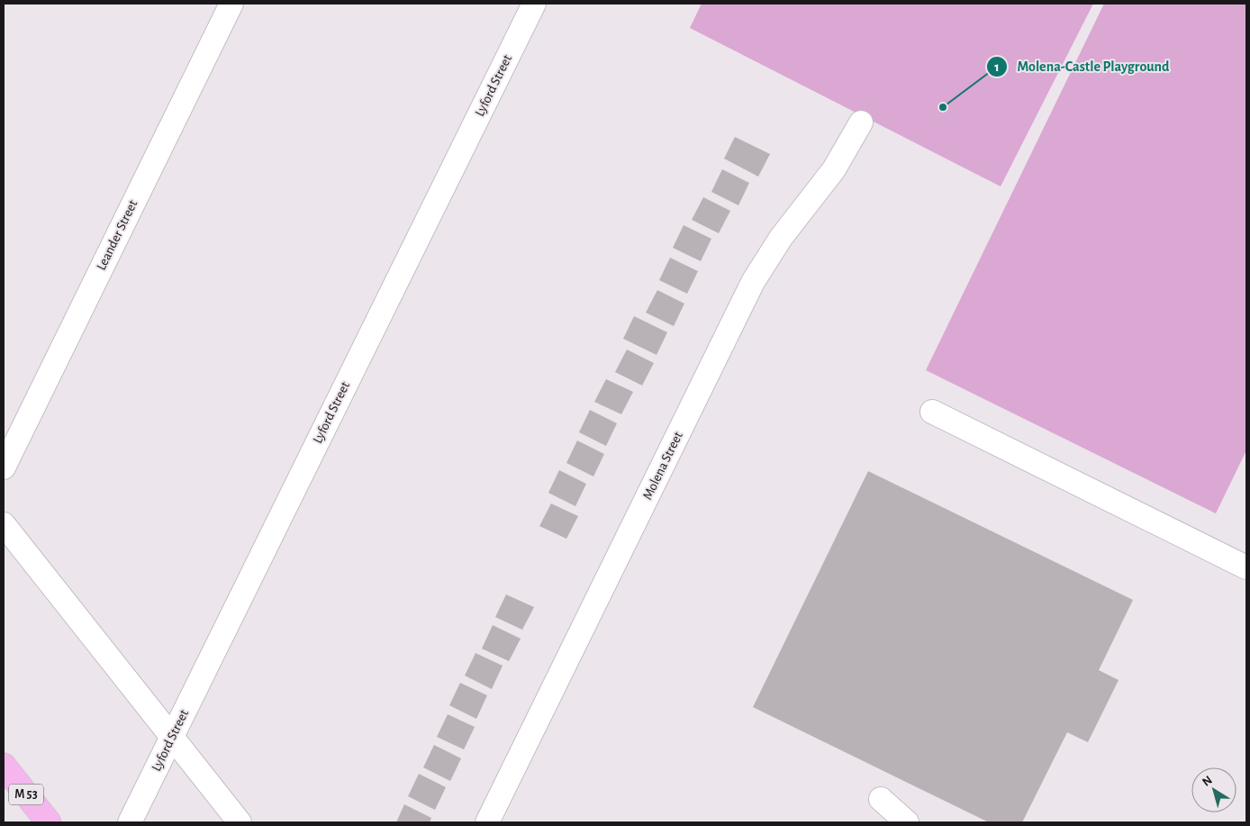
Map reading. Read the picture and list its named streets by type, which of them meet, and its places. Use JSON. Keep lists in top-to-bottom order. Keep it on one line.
{"streets":{"main road":["M 53"],"street":["Lyford Street","Leander Street","Molena Street"]},"places":["Molena-Castle Playground"],"north":"top left"}
